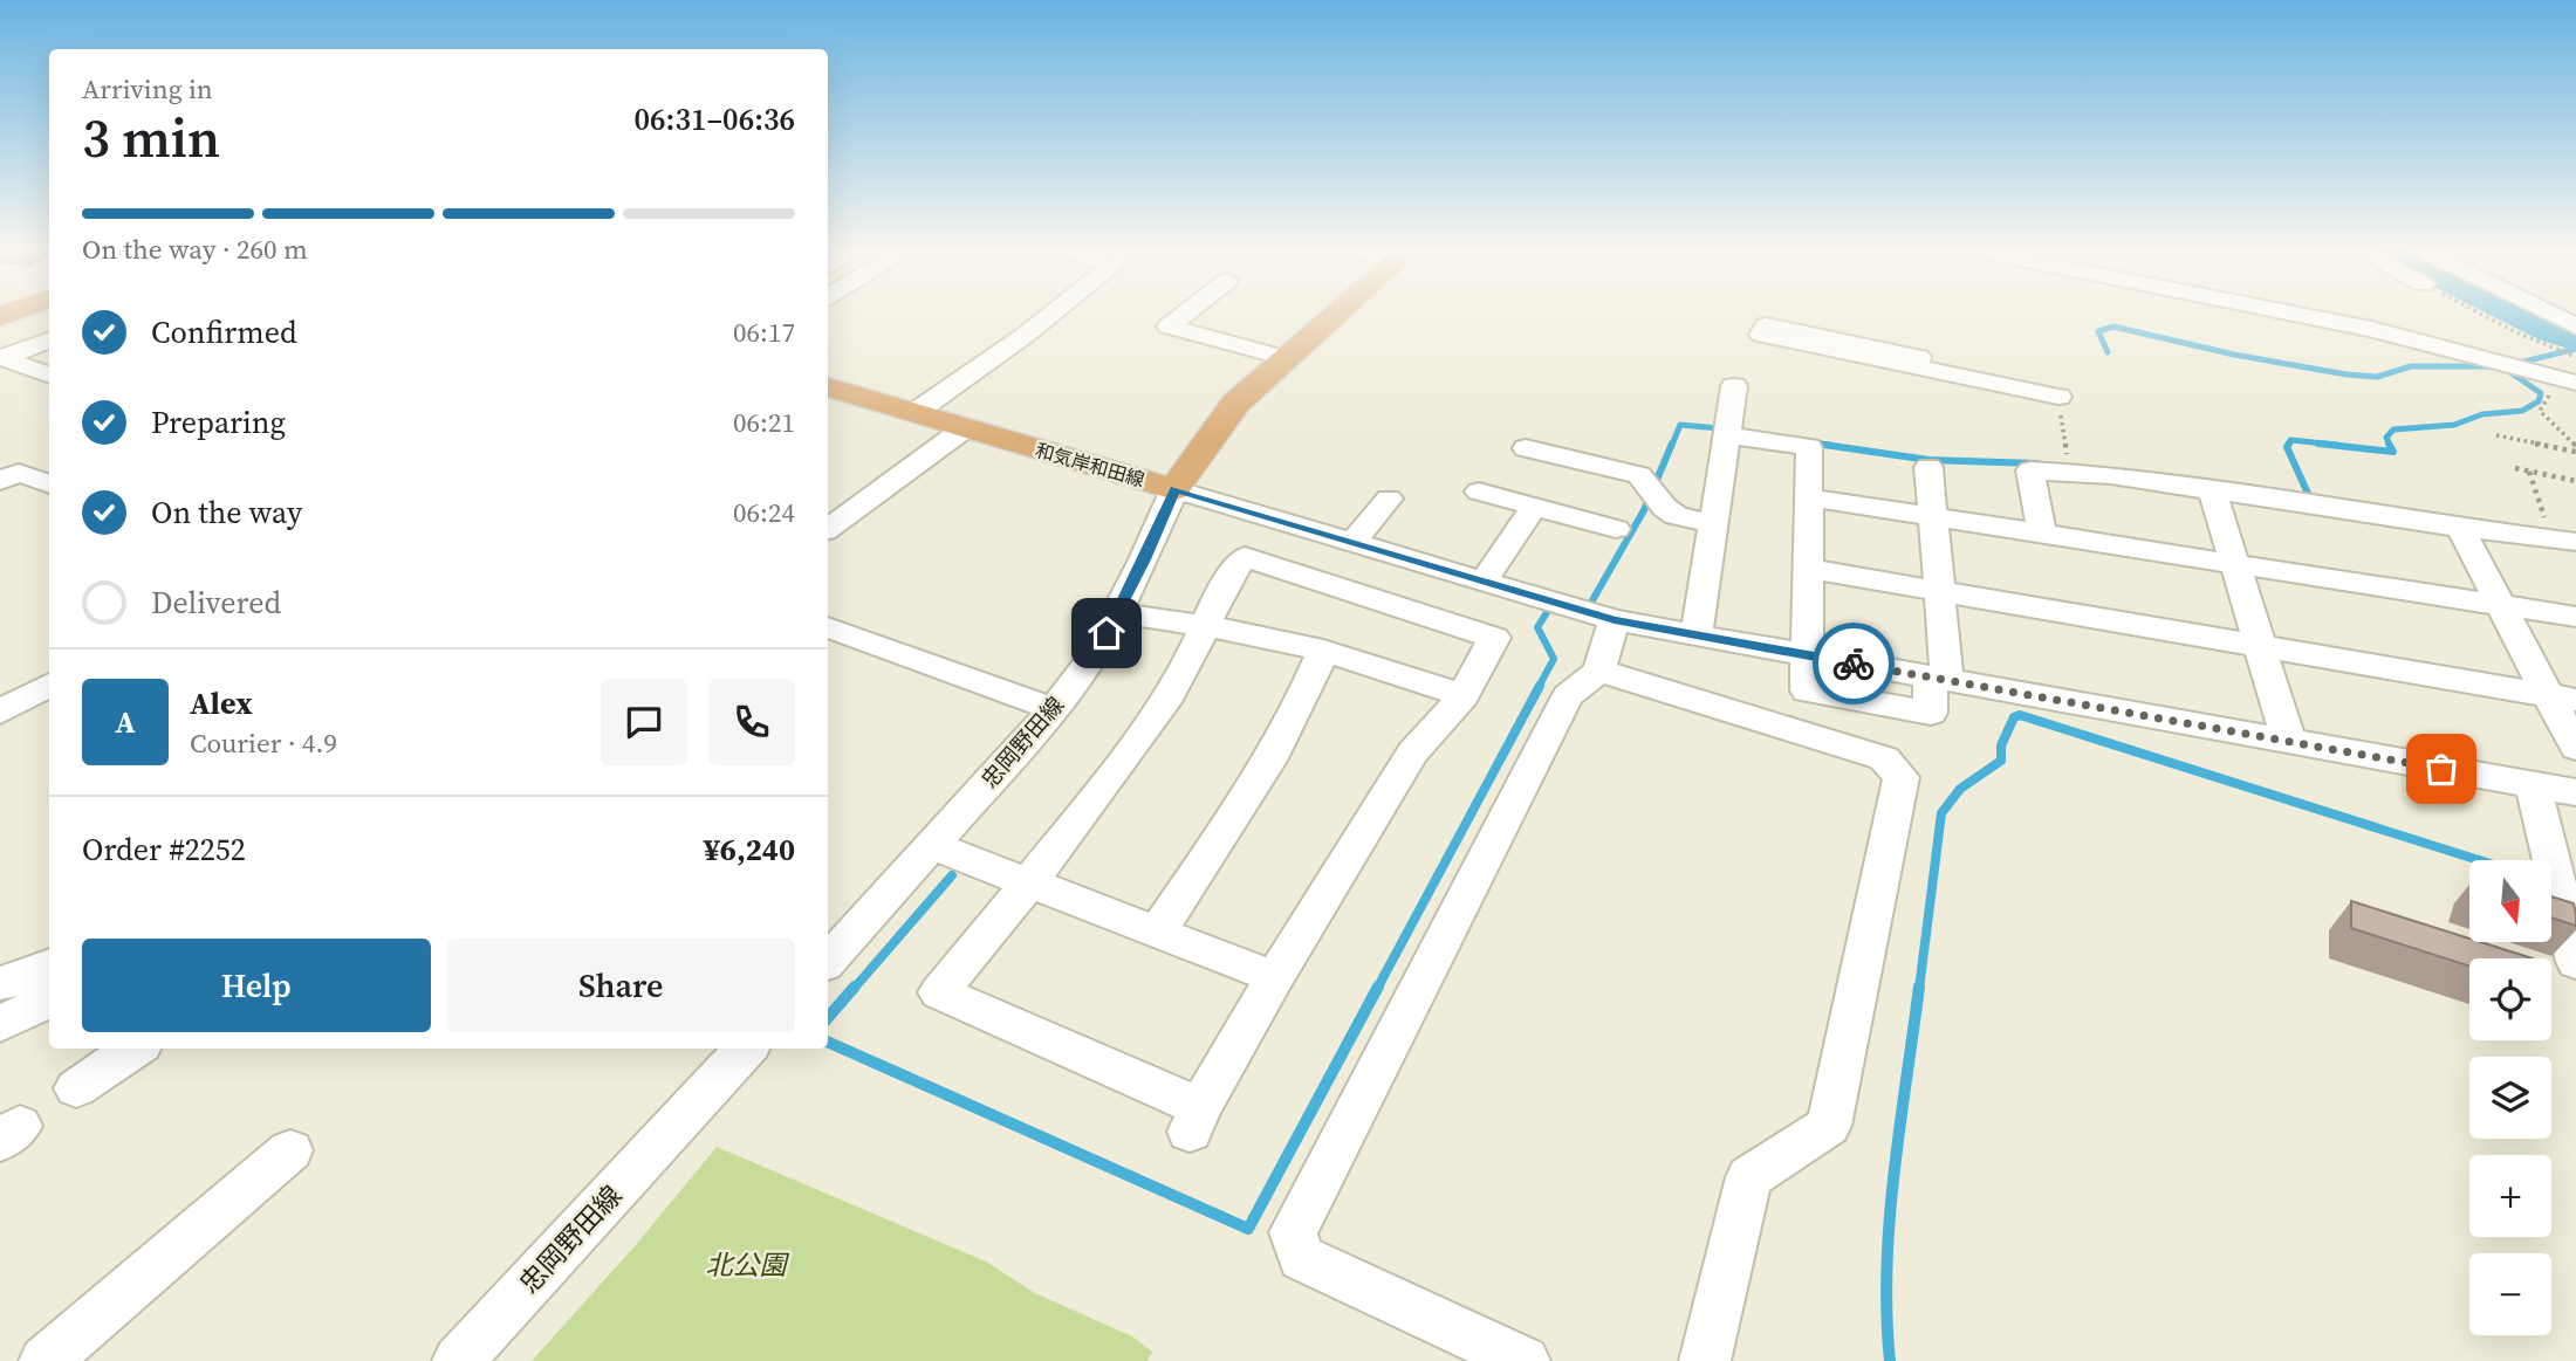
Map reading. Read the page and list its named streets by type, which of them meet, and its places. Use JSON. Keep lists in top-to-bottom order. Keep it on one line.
{"streets":{"main road":["和気岸和田線"],"street":["忠岡野田線"]},"crossings":[["和気岸和田線","忠岡野田線"]],"parks":["北公園"],"north":"bottom","page":{"heading":["3 min","Arriving in","06:31–06:36"],"panel":["Alex","Courier · 4.9","Order #2252","¥6,240"],"bar":"On the way · 260 m","list":[["Confirmed","06:17"],["Preparing","06:21"],["On the way","06:24"],"Delivered"],"round":"A","map_buttons":["+","−"],"buttons":["Help","Share"]}}
